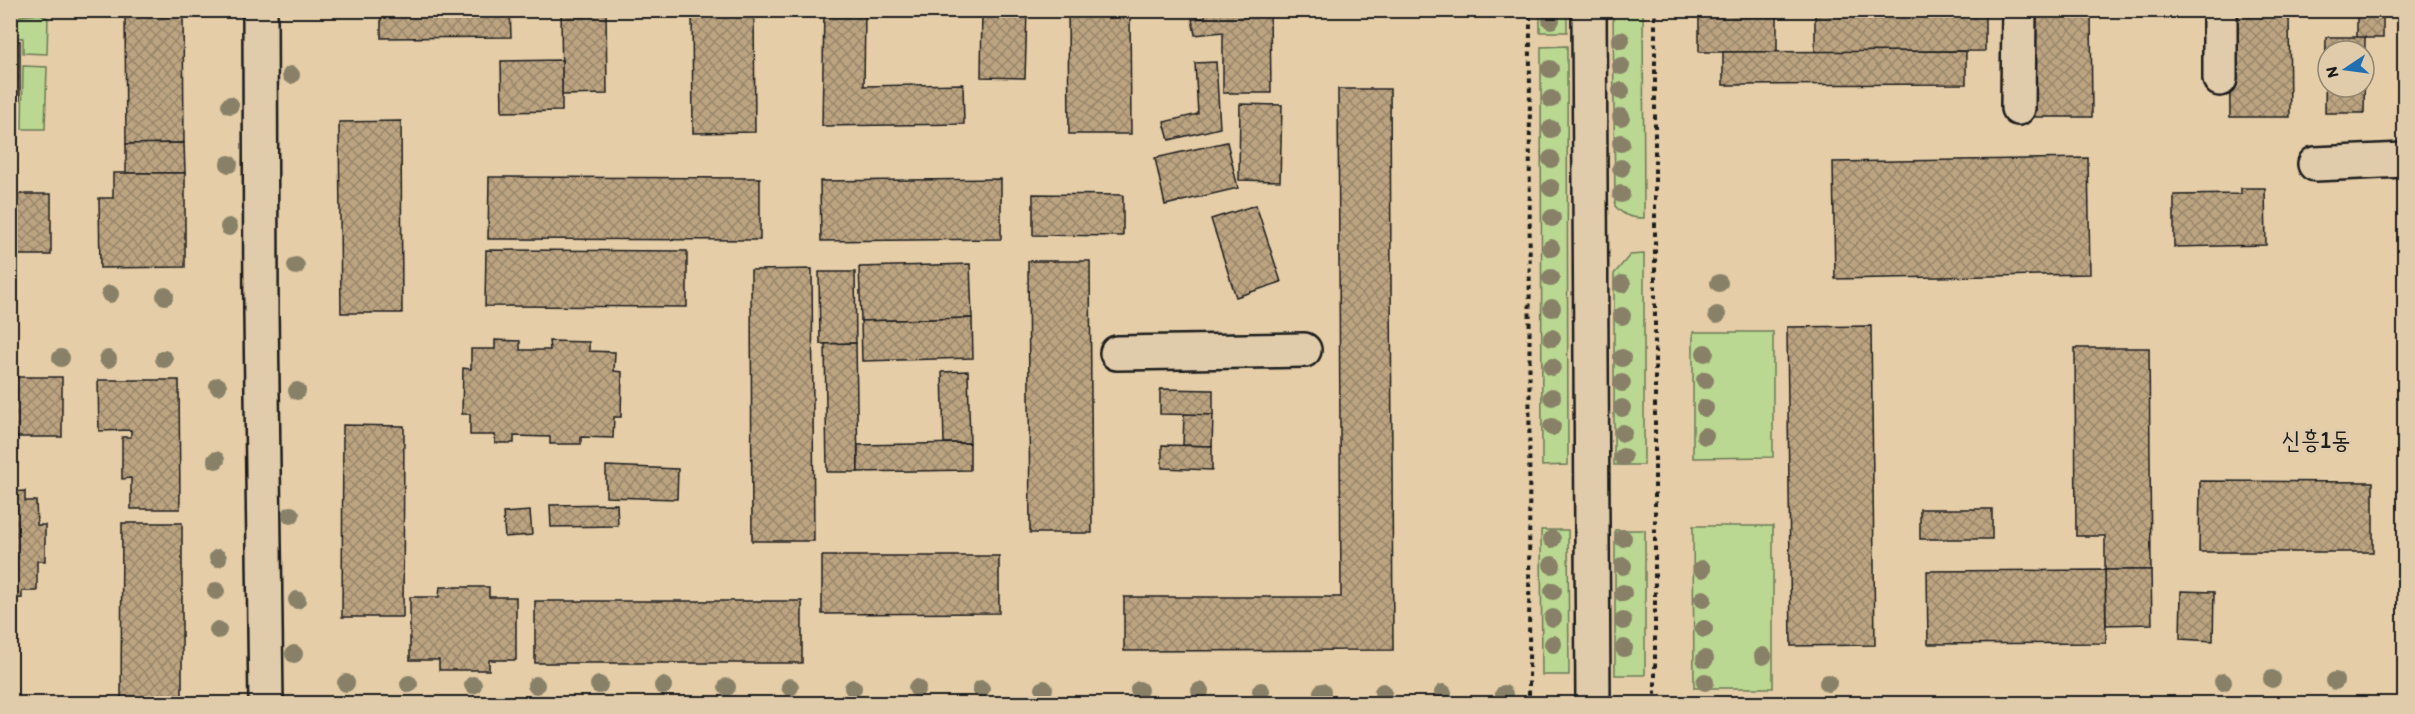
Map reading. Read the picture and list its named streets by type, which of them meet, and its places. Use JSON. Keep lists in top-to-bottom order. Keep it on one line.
{"districts":["신흥1동"],"north":"left"}
